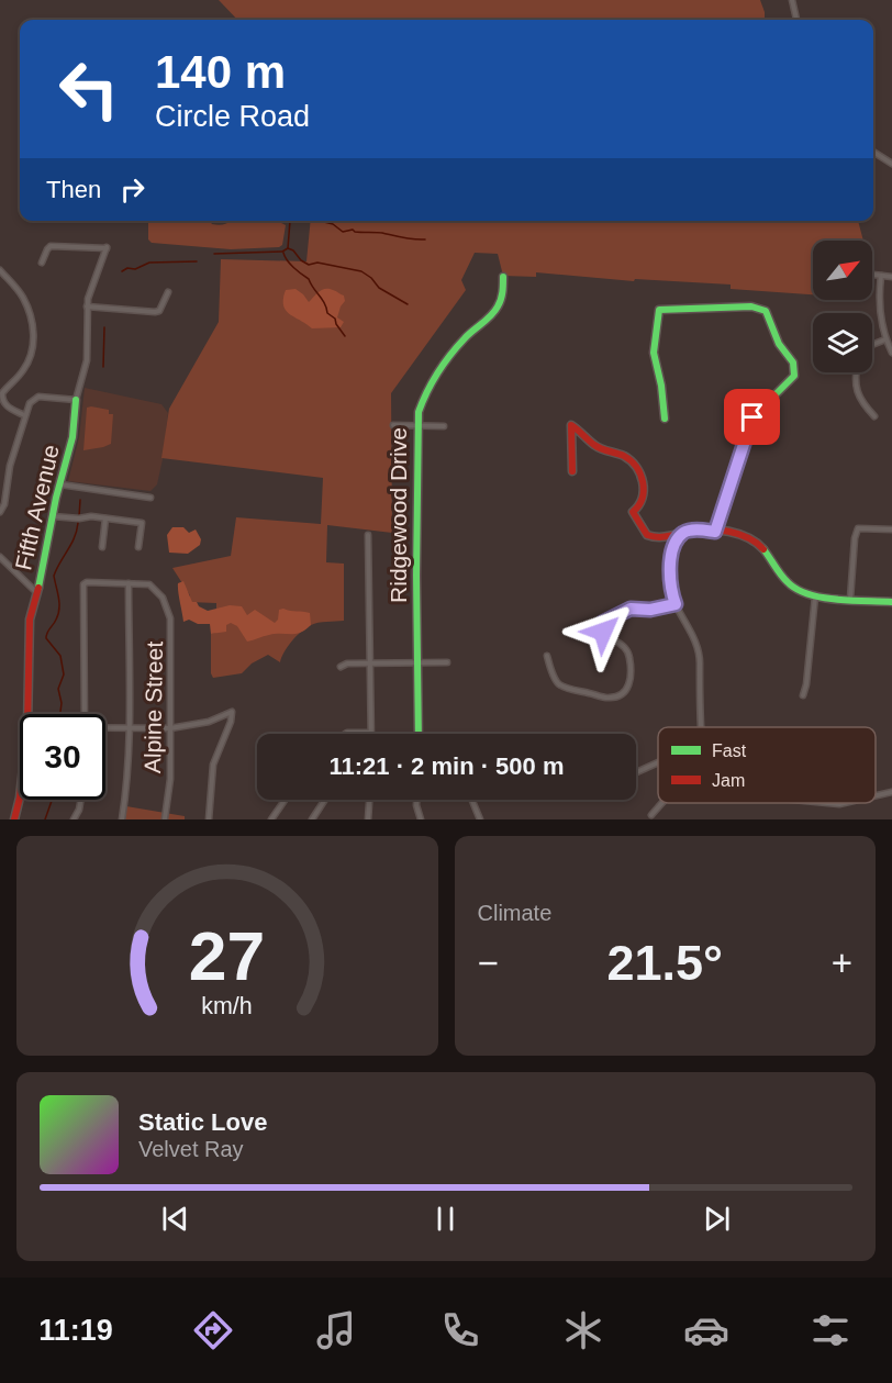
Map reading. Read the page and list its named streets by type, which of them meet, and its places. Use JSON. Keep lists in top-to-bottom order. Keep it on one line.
{"streets":{"street":["Fifth Avenue","Ridgewood Drive","Alpine Street"]},"legend":["Fast","Jam"],"north":"top right","page":{"turn":["140 m","Circle Road"],"then":"Then","limit":"30","trip":"11:21 · 2 min · 500 m","tile":"Climate","heat":["−","21.5°","+"],"song":["Static Love","Velvet Ray"],"tabs":"11:19","gauge":["27","km/h"]}}
